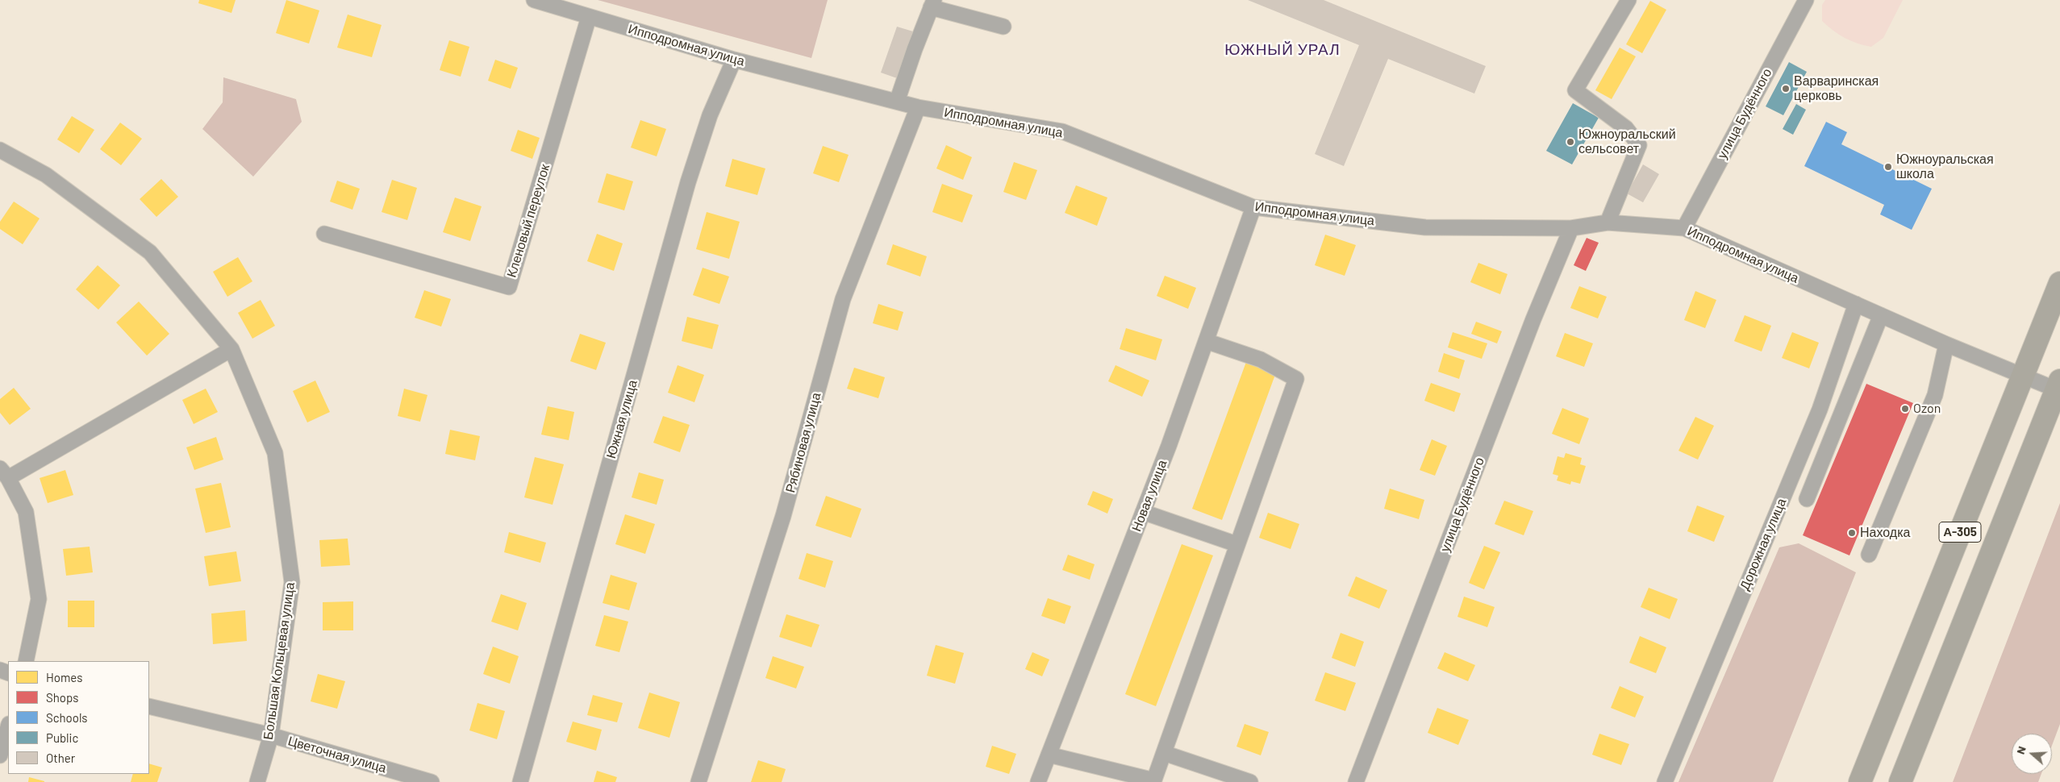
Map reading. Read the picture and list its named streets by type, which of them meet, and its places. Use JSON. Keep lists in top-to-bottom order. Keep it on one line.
{"streets":{"highway":["А-305"],"street":["Ипподромная улица","улица Будённого","Кленовый переулок","Южная улица","Рябиновая улица","Новая улица","Дорожная улица","Большая Кольцевая улица","Цветочная улица"]},"crossings":[["Ипподромная улица","улица Будённого"],["Ипподромная улица","Кленовый переулок"],["Ипподромная улица","Южная улица"],["Ипподромная улица","Рябиновая улица"],["Ипподромная улица","Новая улица"],["Ипподромная улица","А-305"],["Ипподромная улица","Дорожная улица"],["Большая Кольцевая улица","Цветочная улица"]],"districts":["ЮЖНЫЙ УРАЛ"],"places":["Варваринская церковь","Южноуральский сельсовет","Южноуральская школа","Ozon","Находка"],"legend":["Homes","Shops","Schools","Public","Other"],"north":"left"}
